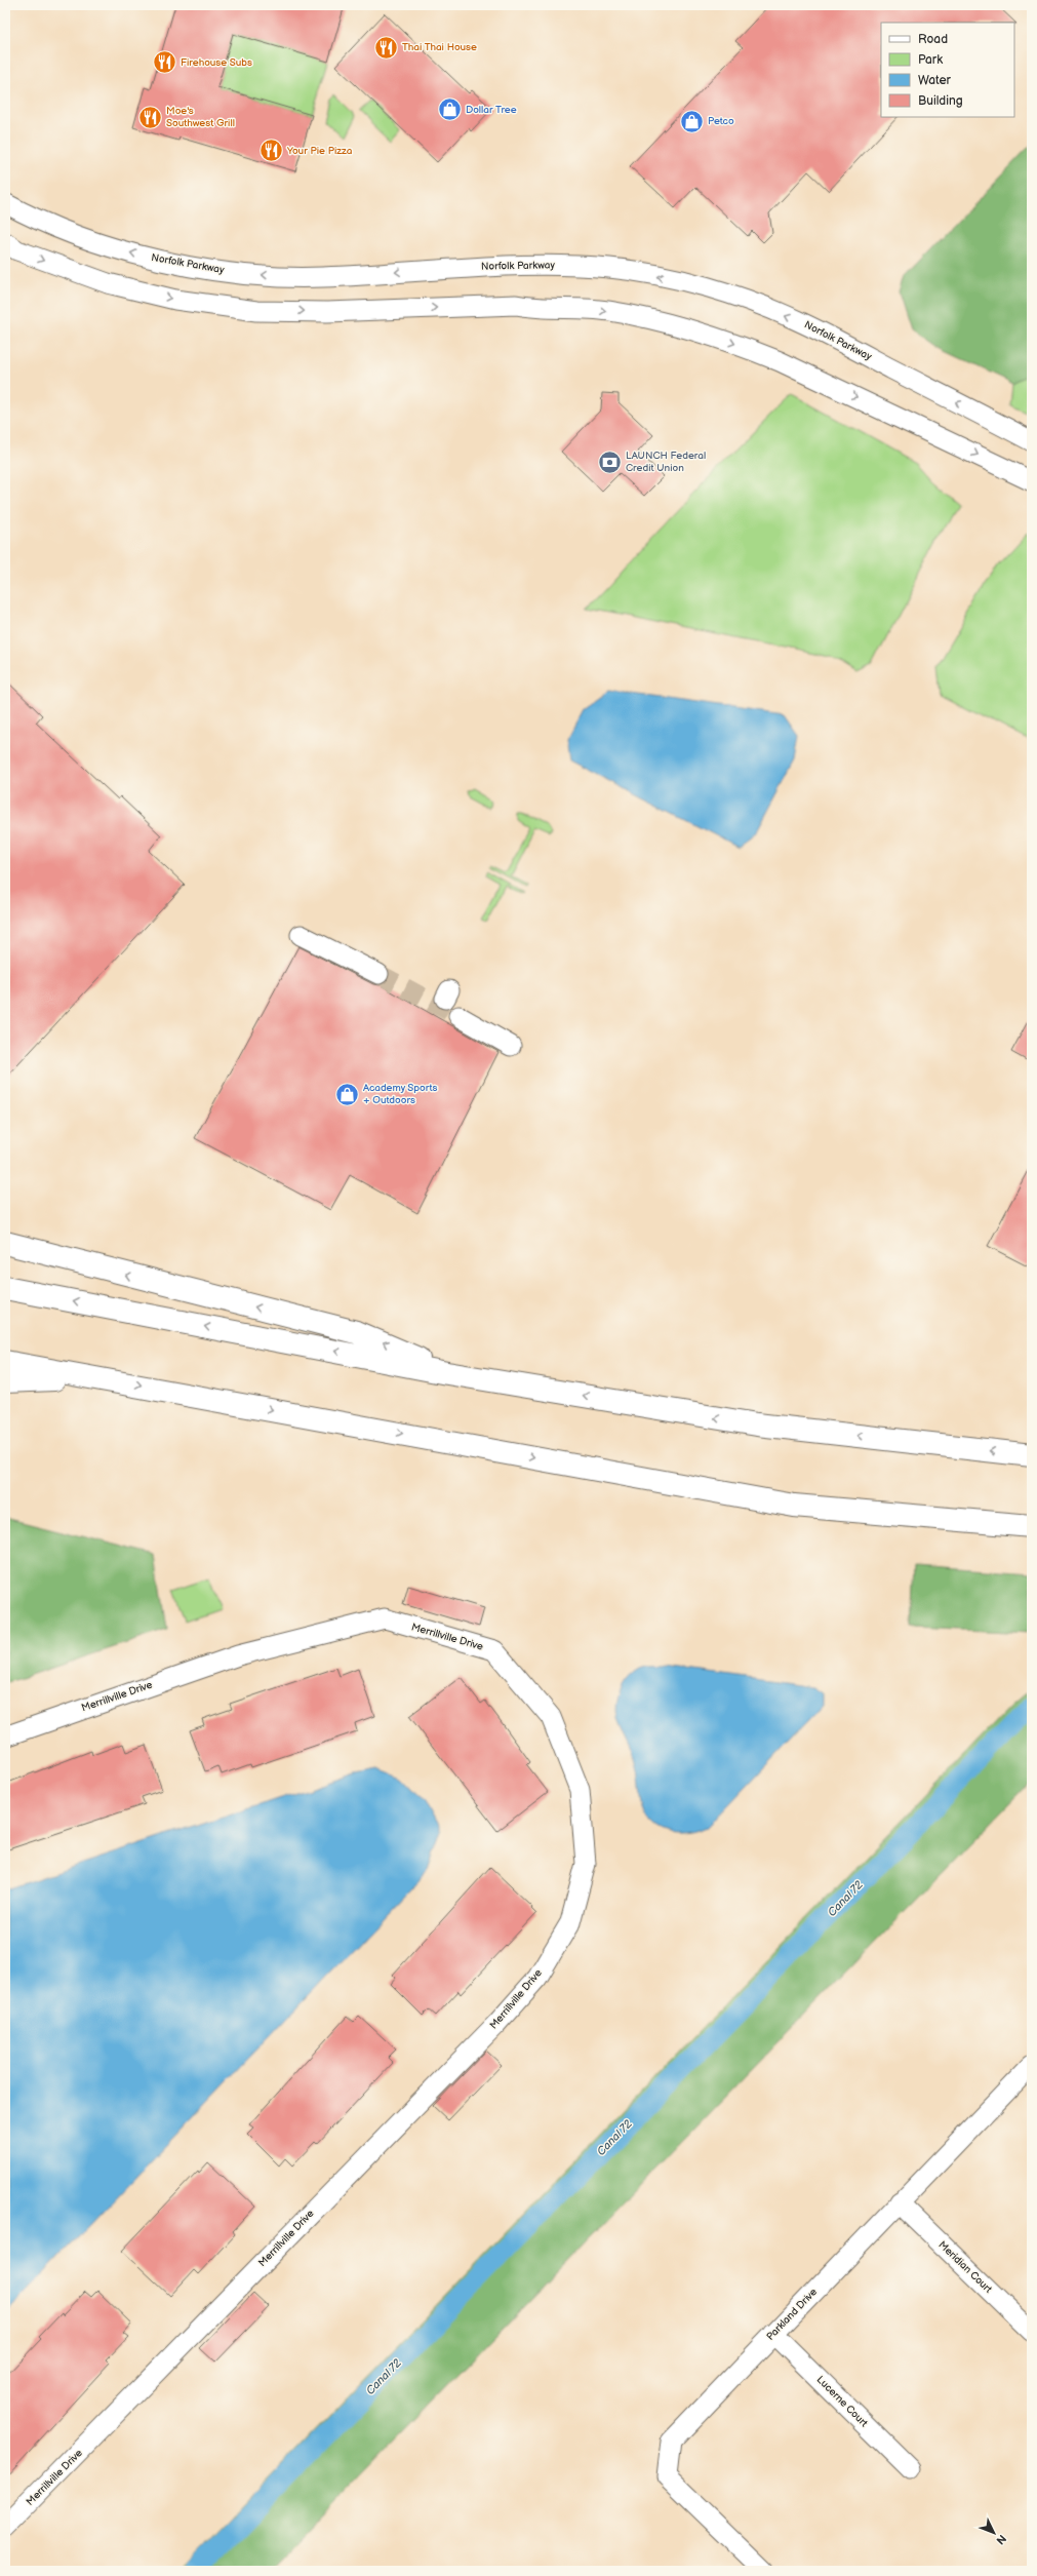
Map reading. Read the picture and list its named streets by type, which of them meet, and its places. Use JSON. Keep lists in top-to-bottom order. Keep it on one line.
{"streets":{"street":["Norfolk Parkway","Merrillville Drive","Meridian Court","Parkland Drive","Lucerne Court"]},"crossings":[["Meridian Court","Parkland Drive"],["Parkland Drive","Lucerne Court"]],"water":["Canal 72"],"places":{"restaurant":["Thai Thai House","Firehouse Subs","Moe's Southwest Grill","Your Pie Pizza"],"shop":["Dollar Tree","Petco","Academy Sports + Outdoors"],"bank":["LAUNCH Federal Credit Union"]},"legend":["Road","Park","Water","Building"],"north":"bottom right"}
